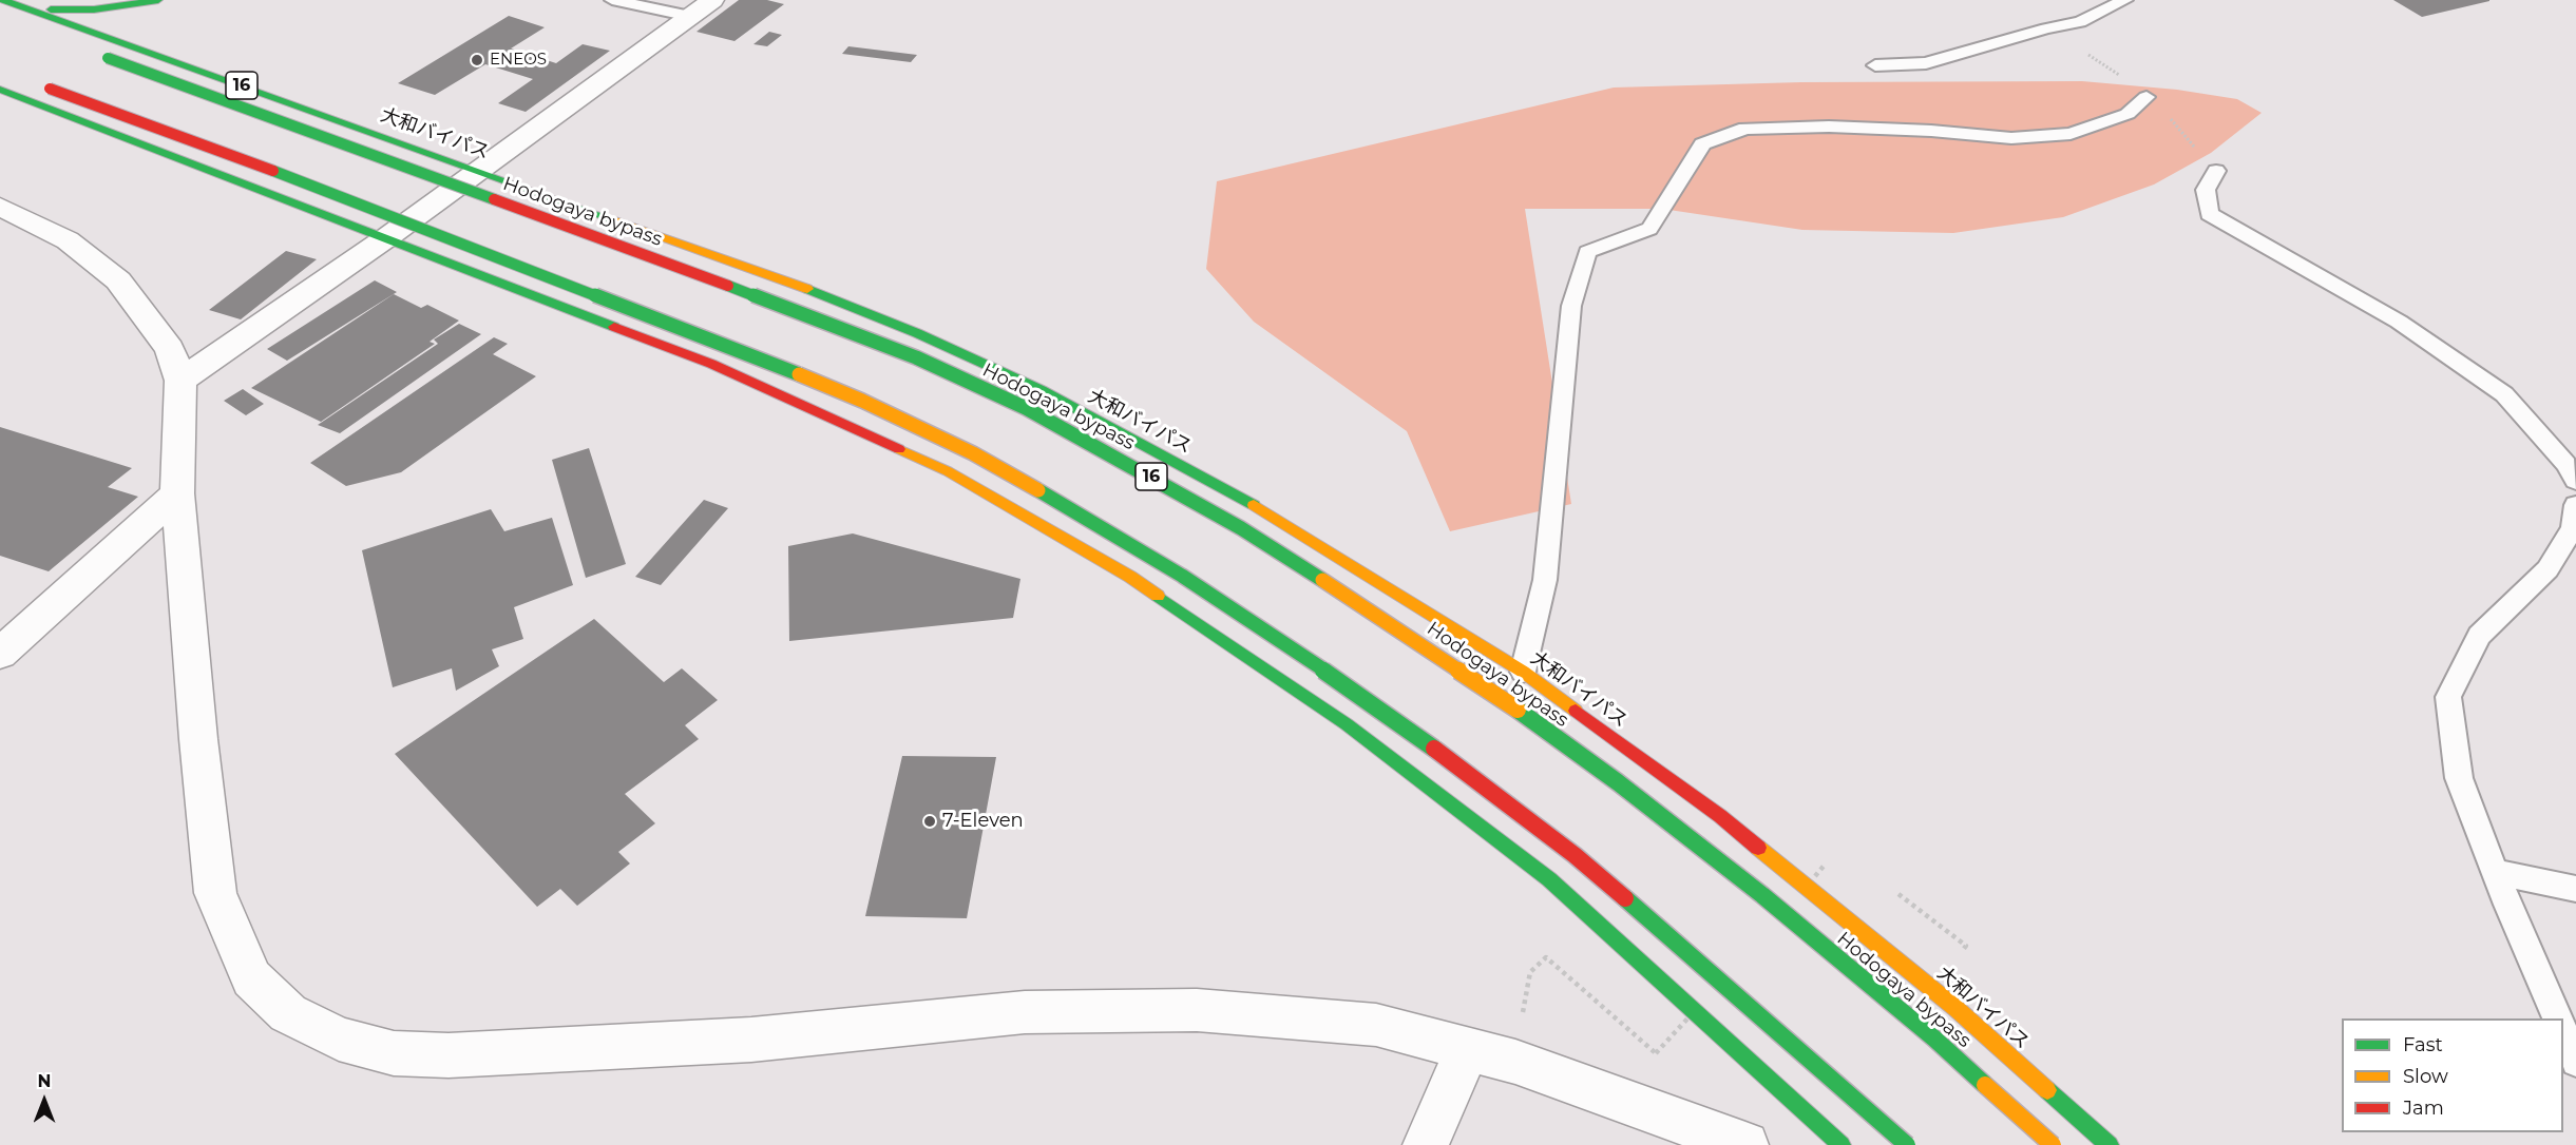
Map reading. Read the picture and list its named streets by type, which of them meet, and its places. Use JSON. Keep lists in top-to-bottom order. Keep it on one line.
{"streets":{"highway":["16","大和バイパス","Hodogaya bypass"]},"places":["ENEOS","7-Eleven"],"legend":["Fast","Slow","Jam"],"north":"top"}
